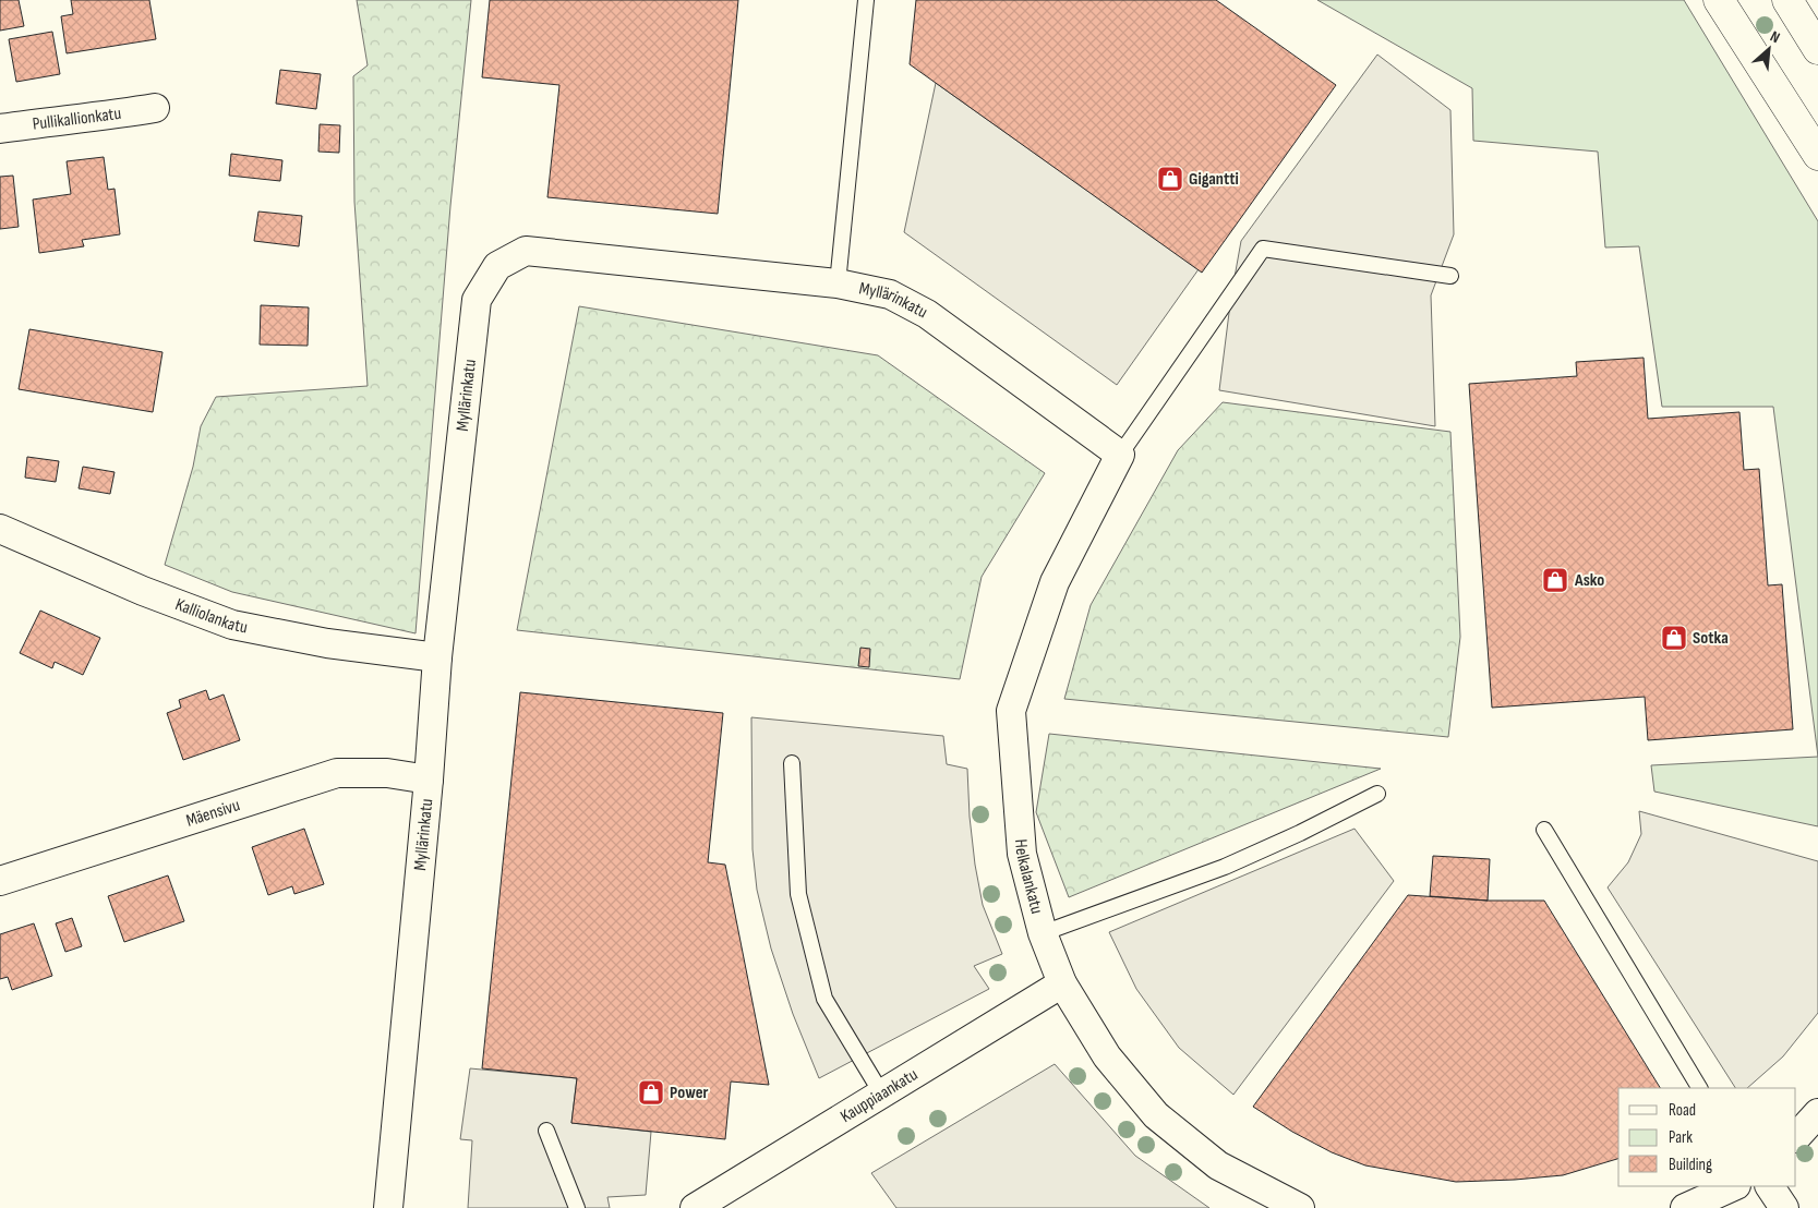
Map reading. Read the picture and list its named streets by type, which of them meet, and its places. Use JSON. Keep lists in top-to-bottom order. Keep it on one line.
{"streets":{"street":["Pullikallionkatu","Myllärinkatu","Kalliolankatu","Mäensivu","Helkalankatu","Kauppiaankatu"]},"crossings":[["Myllärinkatu","Kalliolankatu"],["Myllärinkatu","Mäensivu"],["Myllärinkatu","Helkalankatu"],["Helkalankatu","Kauppiaankatu"]],"places":{"shop":["Gigantti","Asko","Sotka","Power"]},"legend":["Road","Park","Building"],"north":"top right"}
